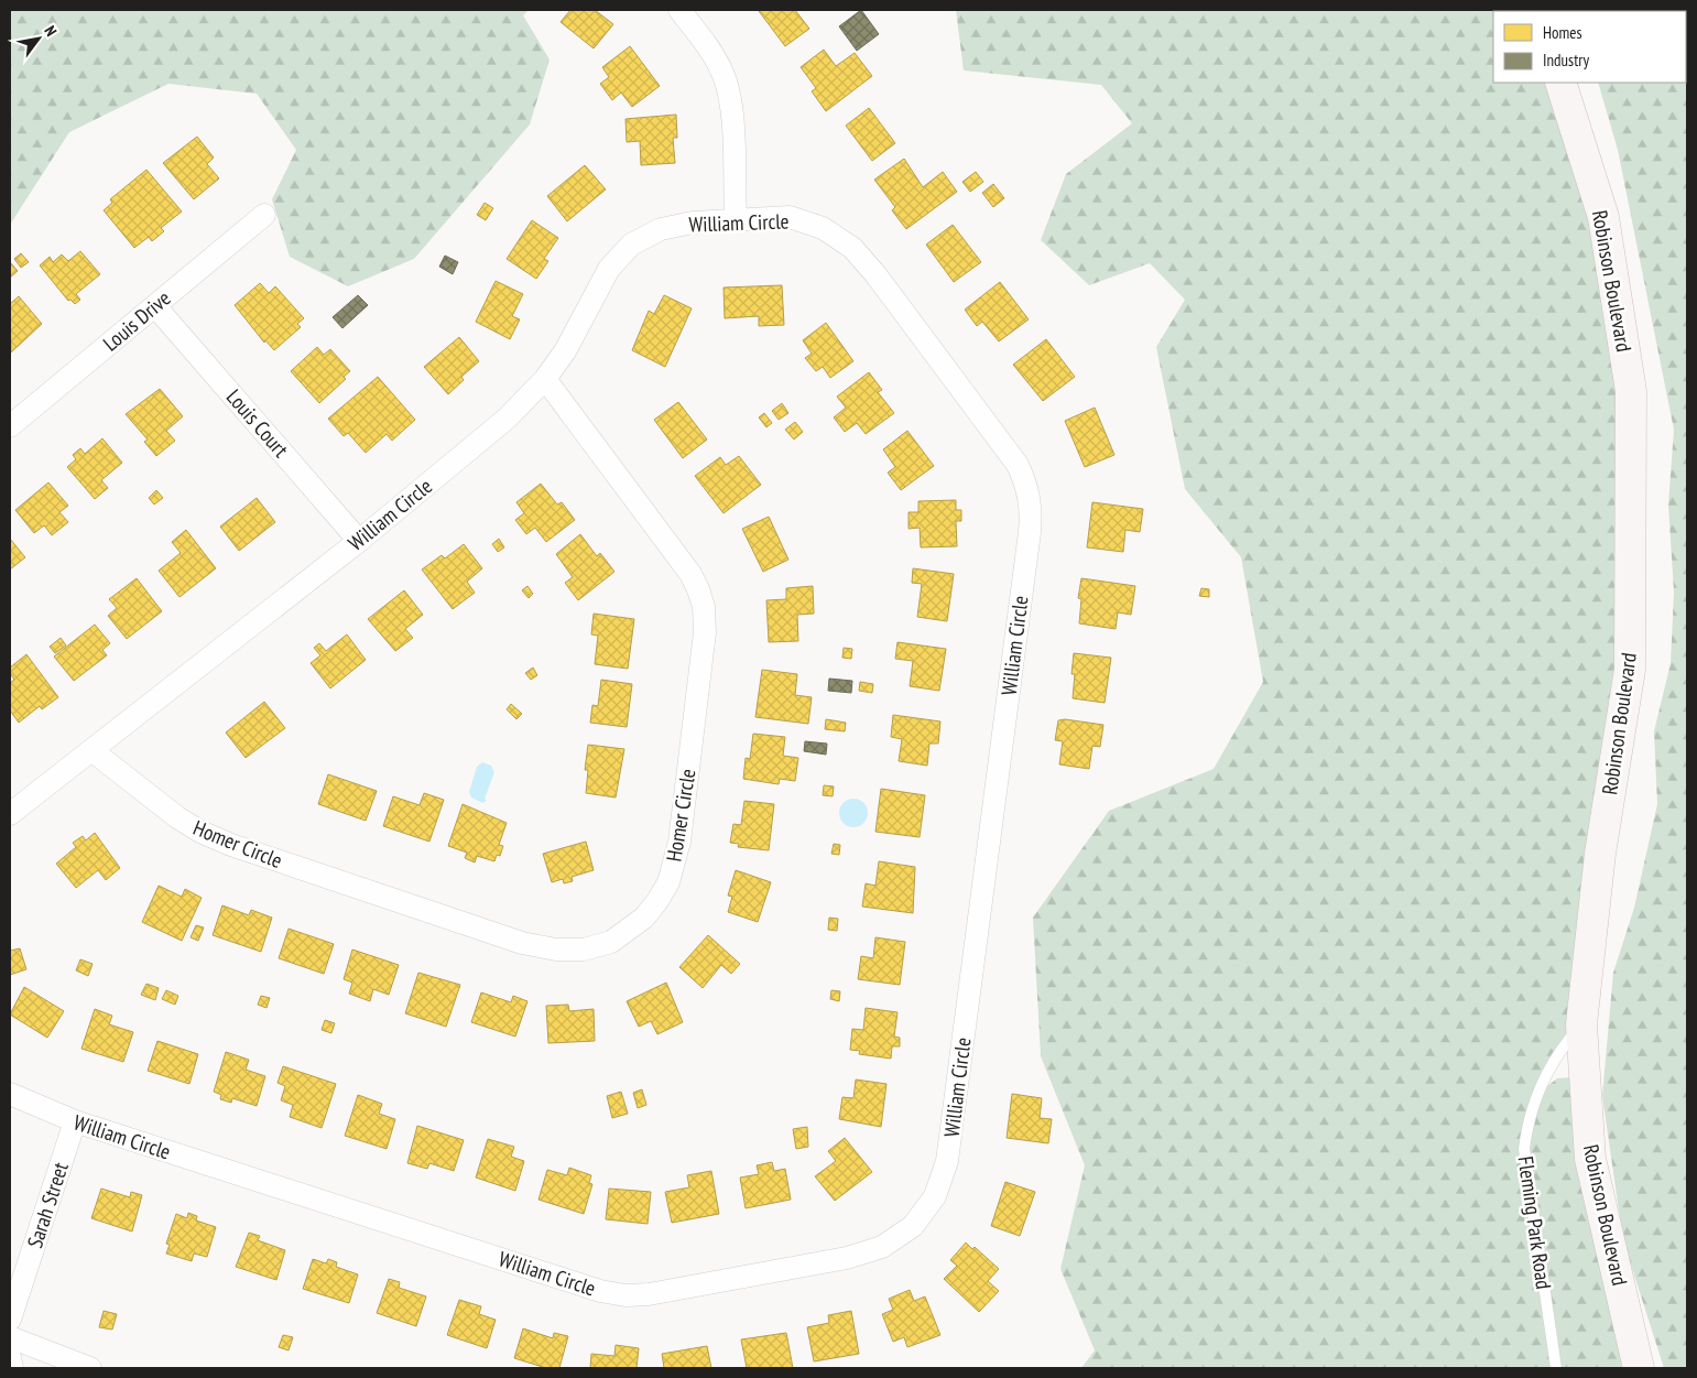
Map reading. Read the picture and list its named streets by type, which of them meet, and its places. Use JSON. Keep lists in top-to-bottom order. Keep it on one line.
{"streets":{"main road":["Robinson Boulevard"],"street":["William Circle","Louis Drive","Louis Court","Homer Circle","Sarah Street"],"lane":["Fleming Park Road"]},"crossings":[["William Circle","Louis Court"],["William Circle","Homer Circle"],["William Circle","Sarah Street"],["Robinson Boulevard","Fleming Park Road"],["Louis Drive","Louis Court"]],"legend":["Homes","Industry"],"north":"top right"}
